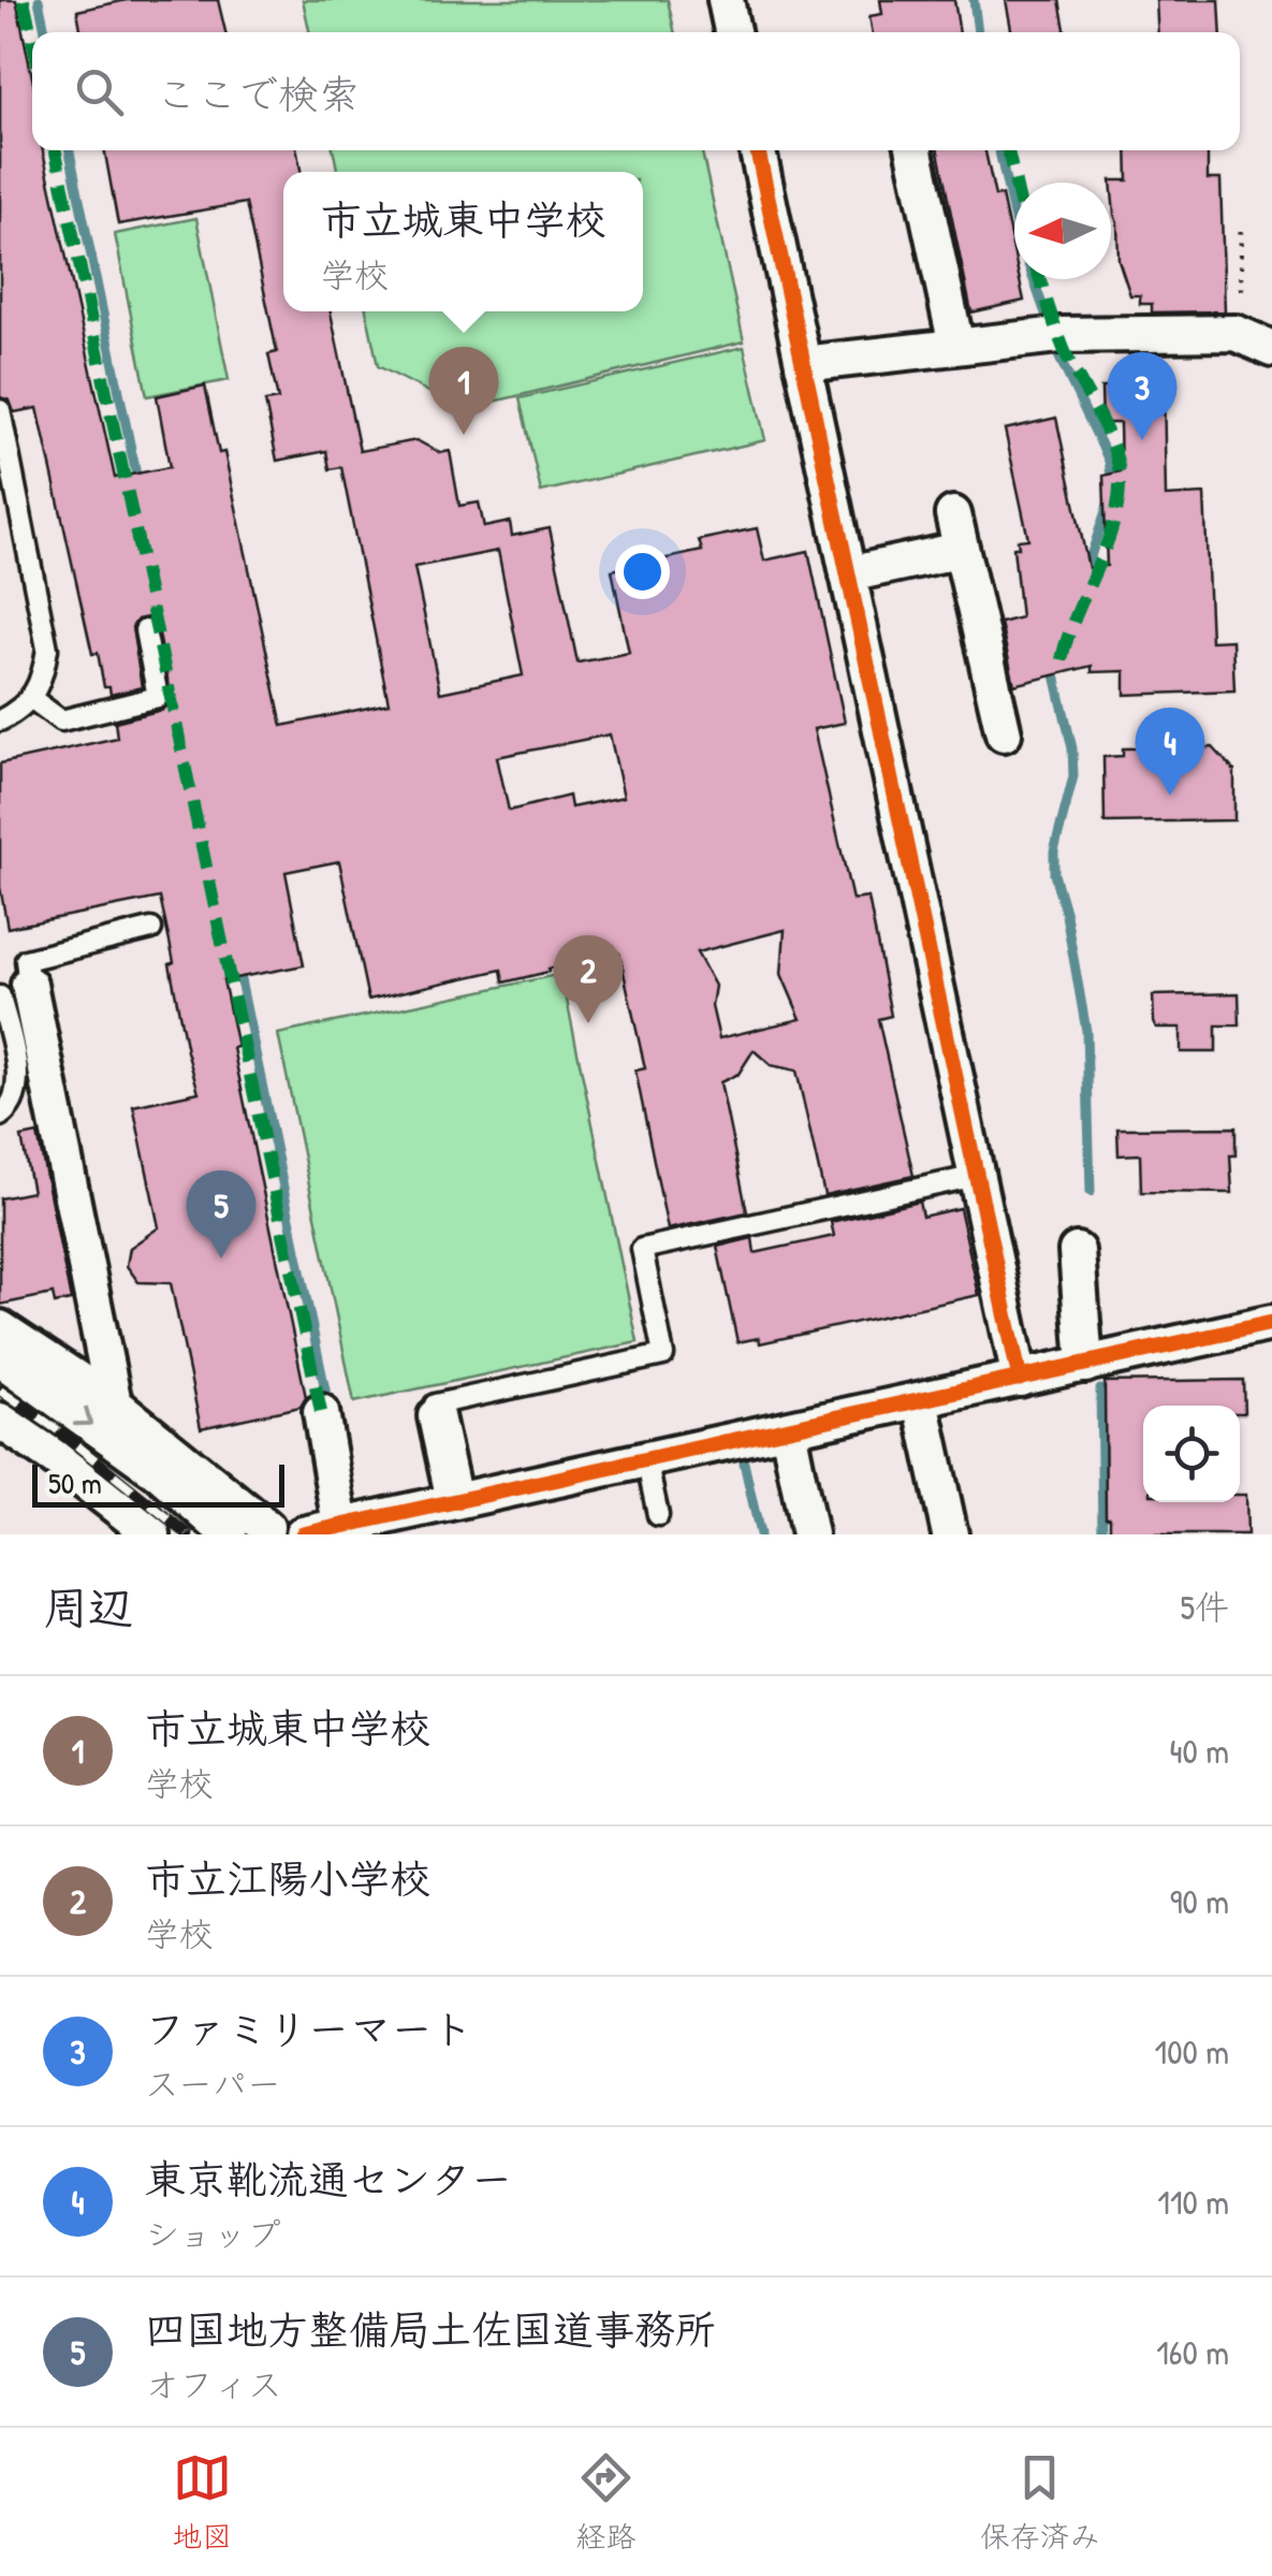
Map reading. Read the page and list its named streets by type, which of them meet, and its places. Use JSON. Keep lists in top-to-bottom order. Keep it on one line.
{"scale_bar":"50 m","north":"left","page":{"search":"ここで検索","popup":["市立城東中学校","学校"],"pins":["1","3","4","2","5"],"scale":"50 m","heading":["周辺","5件"],"list":[{"mark":"1","name":"市立城東中学校","note":"学校","value":"40 m"},{"mark":"2","name":"市立江陽小学校","note":"学校","value":"90 m"},{"mark":"3","name":"ファミリーマート","note":"スーパー","value":"100 m"},{"mark":"4","name":"東京靴流通センター","note":"ショップ","value":"110 m"},{"mark":"5","name":"四国地方整備局土佐国道事務所","note":"オフィス","value":"160 m"}],"nav":["地図","経路","保存済み"]}}
